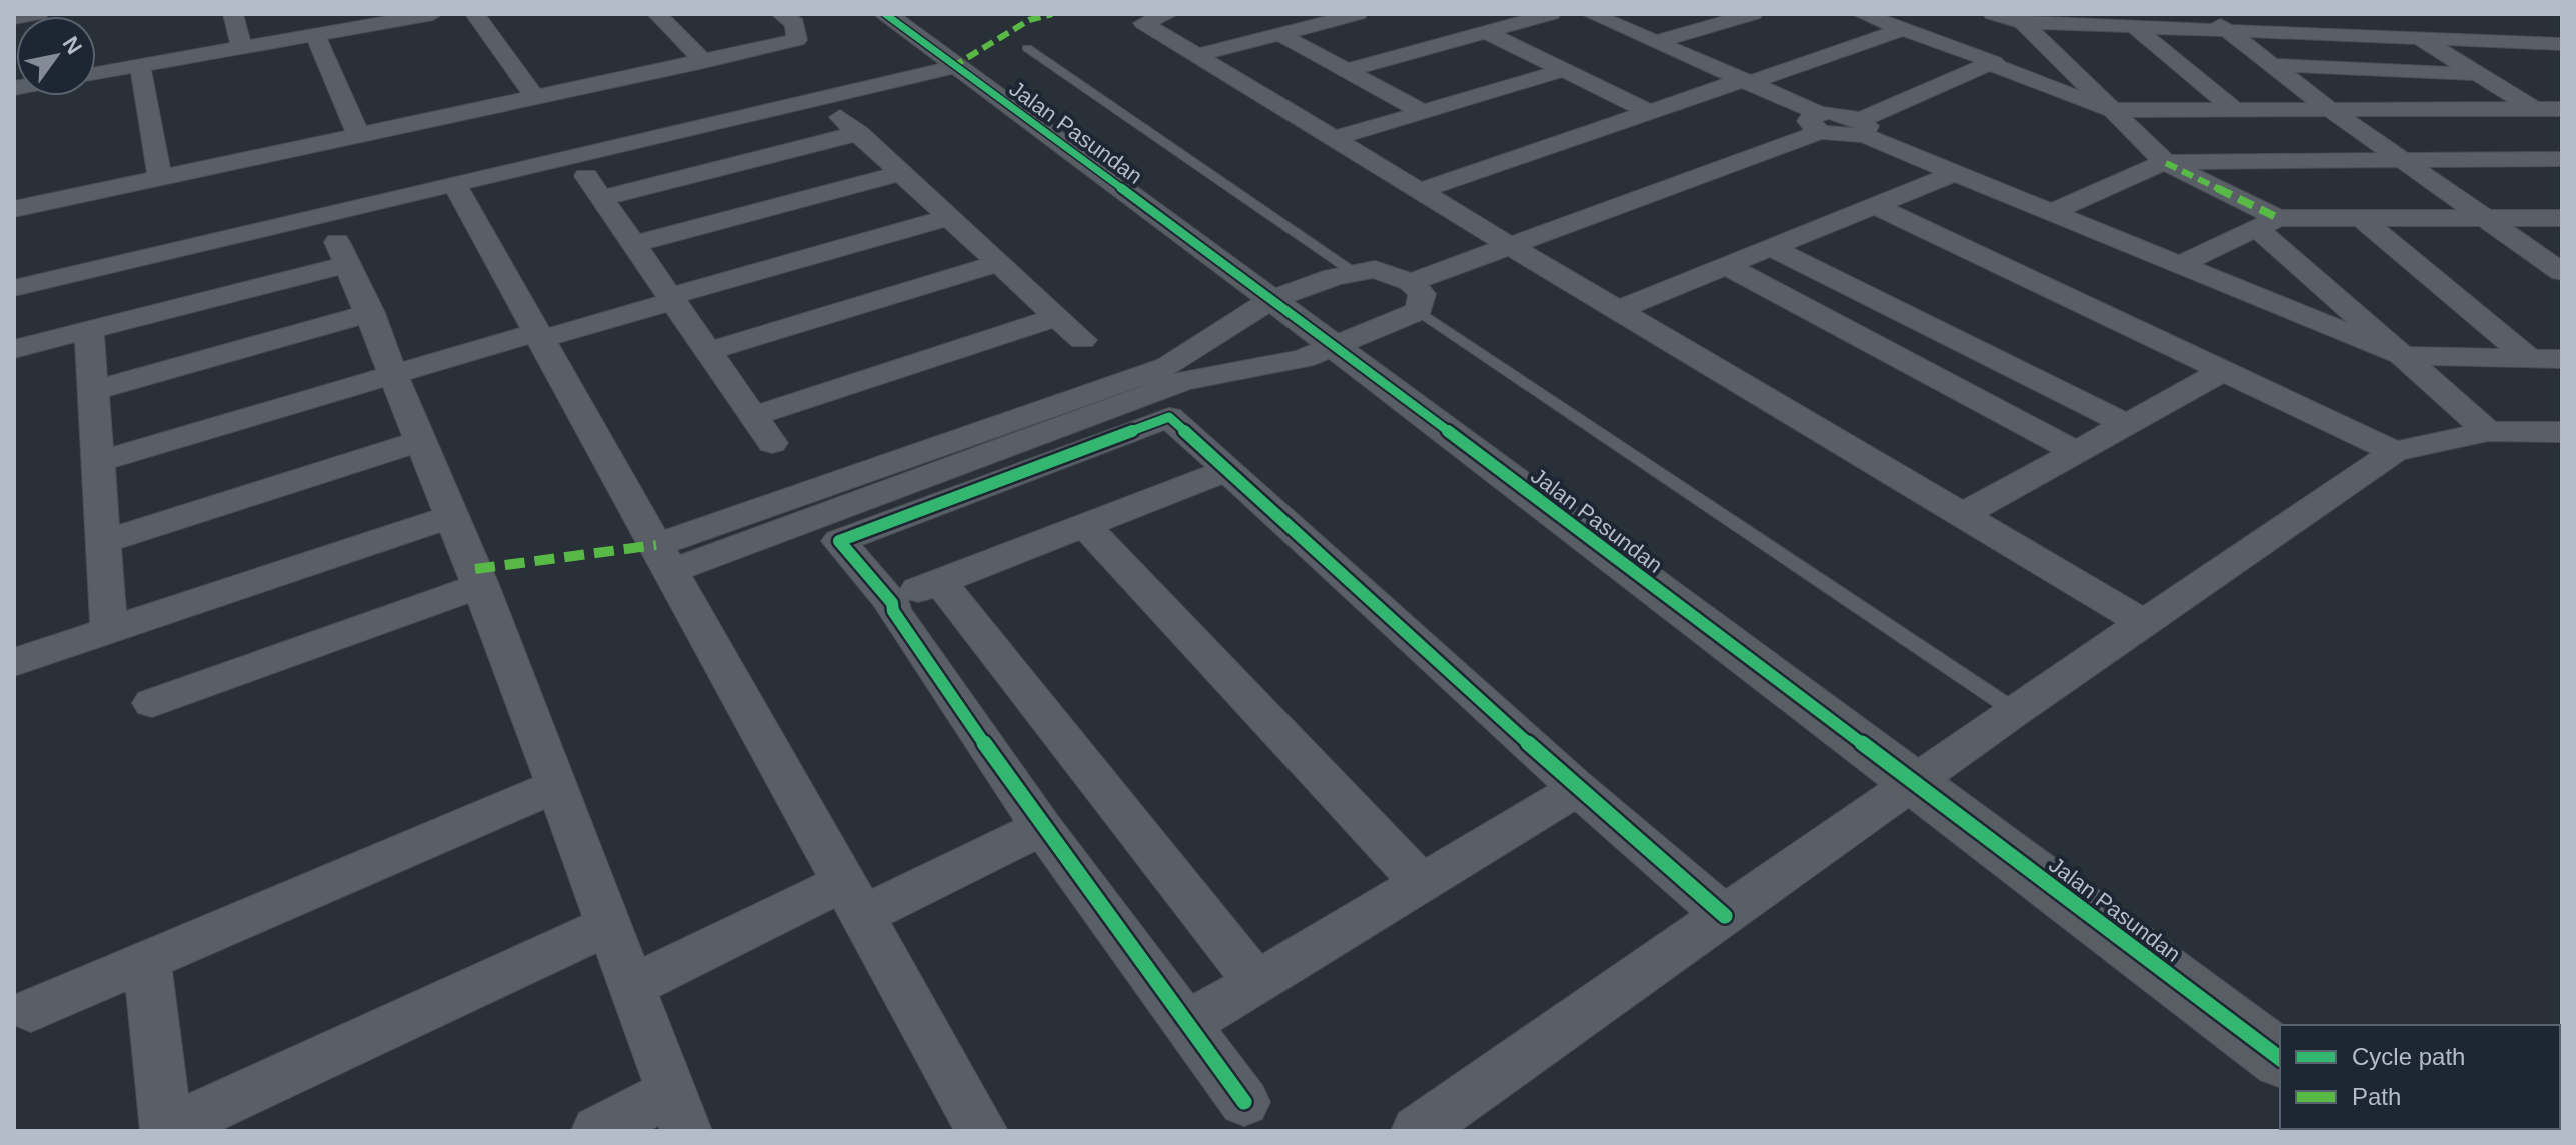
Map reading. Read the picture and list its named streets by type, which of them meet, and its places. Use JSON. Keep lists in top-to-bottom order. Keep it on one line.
{"streets":{"street":["Jalan Pasundan"]},"legend":["Cycle path","Path"],"north":"top right"}
